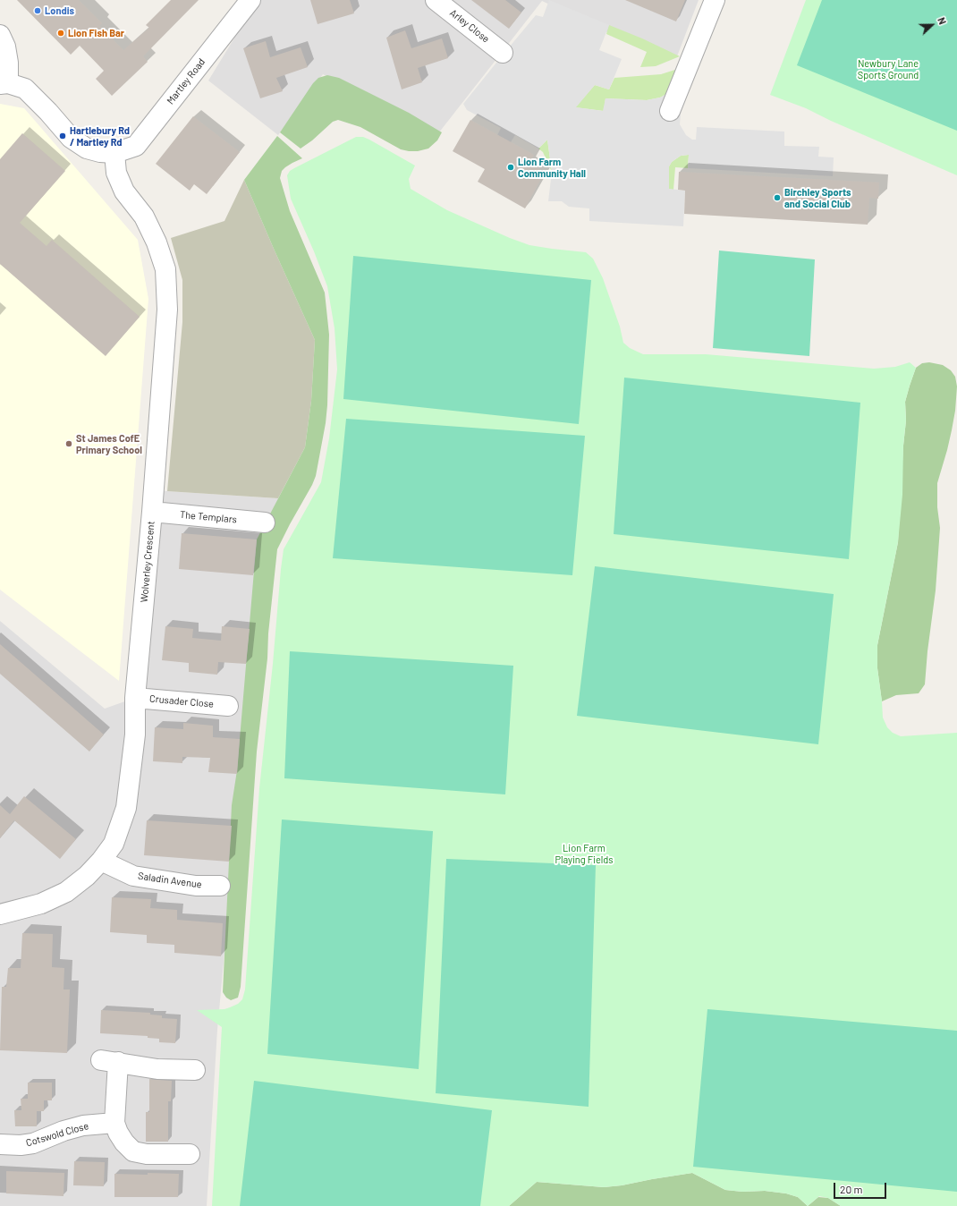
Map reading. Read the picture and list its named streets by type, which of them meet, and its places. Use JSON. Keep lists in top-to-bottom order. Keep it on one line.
{"streets":{"street":["Arley Close","Martley Road","The Templars","Wolverley Crescent","Crusader Close","Saladin Avenue","Cotswold Close"]},"crossings":[["Martley Road","Wolverley Crescent"],["The Templars","Wolverley Crescent"],["Wolverley Crescent","Crusader Close"],["Wolverley Crescent","Saladin Avenue"]],"parks":["Newbury Lane Sports Ground","Lion Farm Playing Fields"],"places":["Londis","Lion Fish Bar","Hartlebury Rd / Martley Rd","Lion Farm Community Hall","Birchley Sports and Social Club","St James CofE Primary School"],"scale_bar":"20 m","north":"right"}
